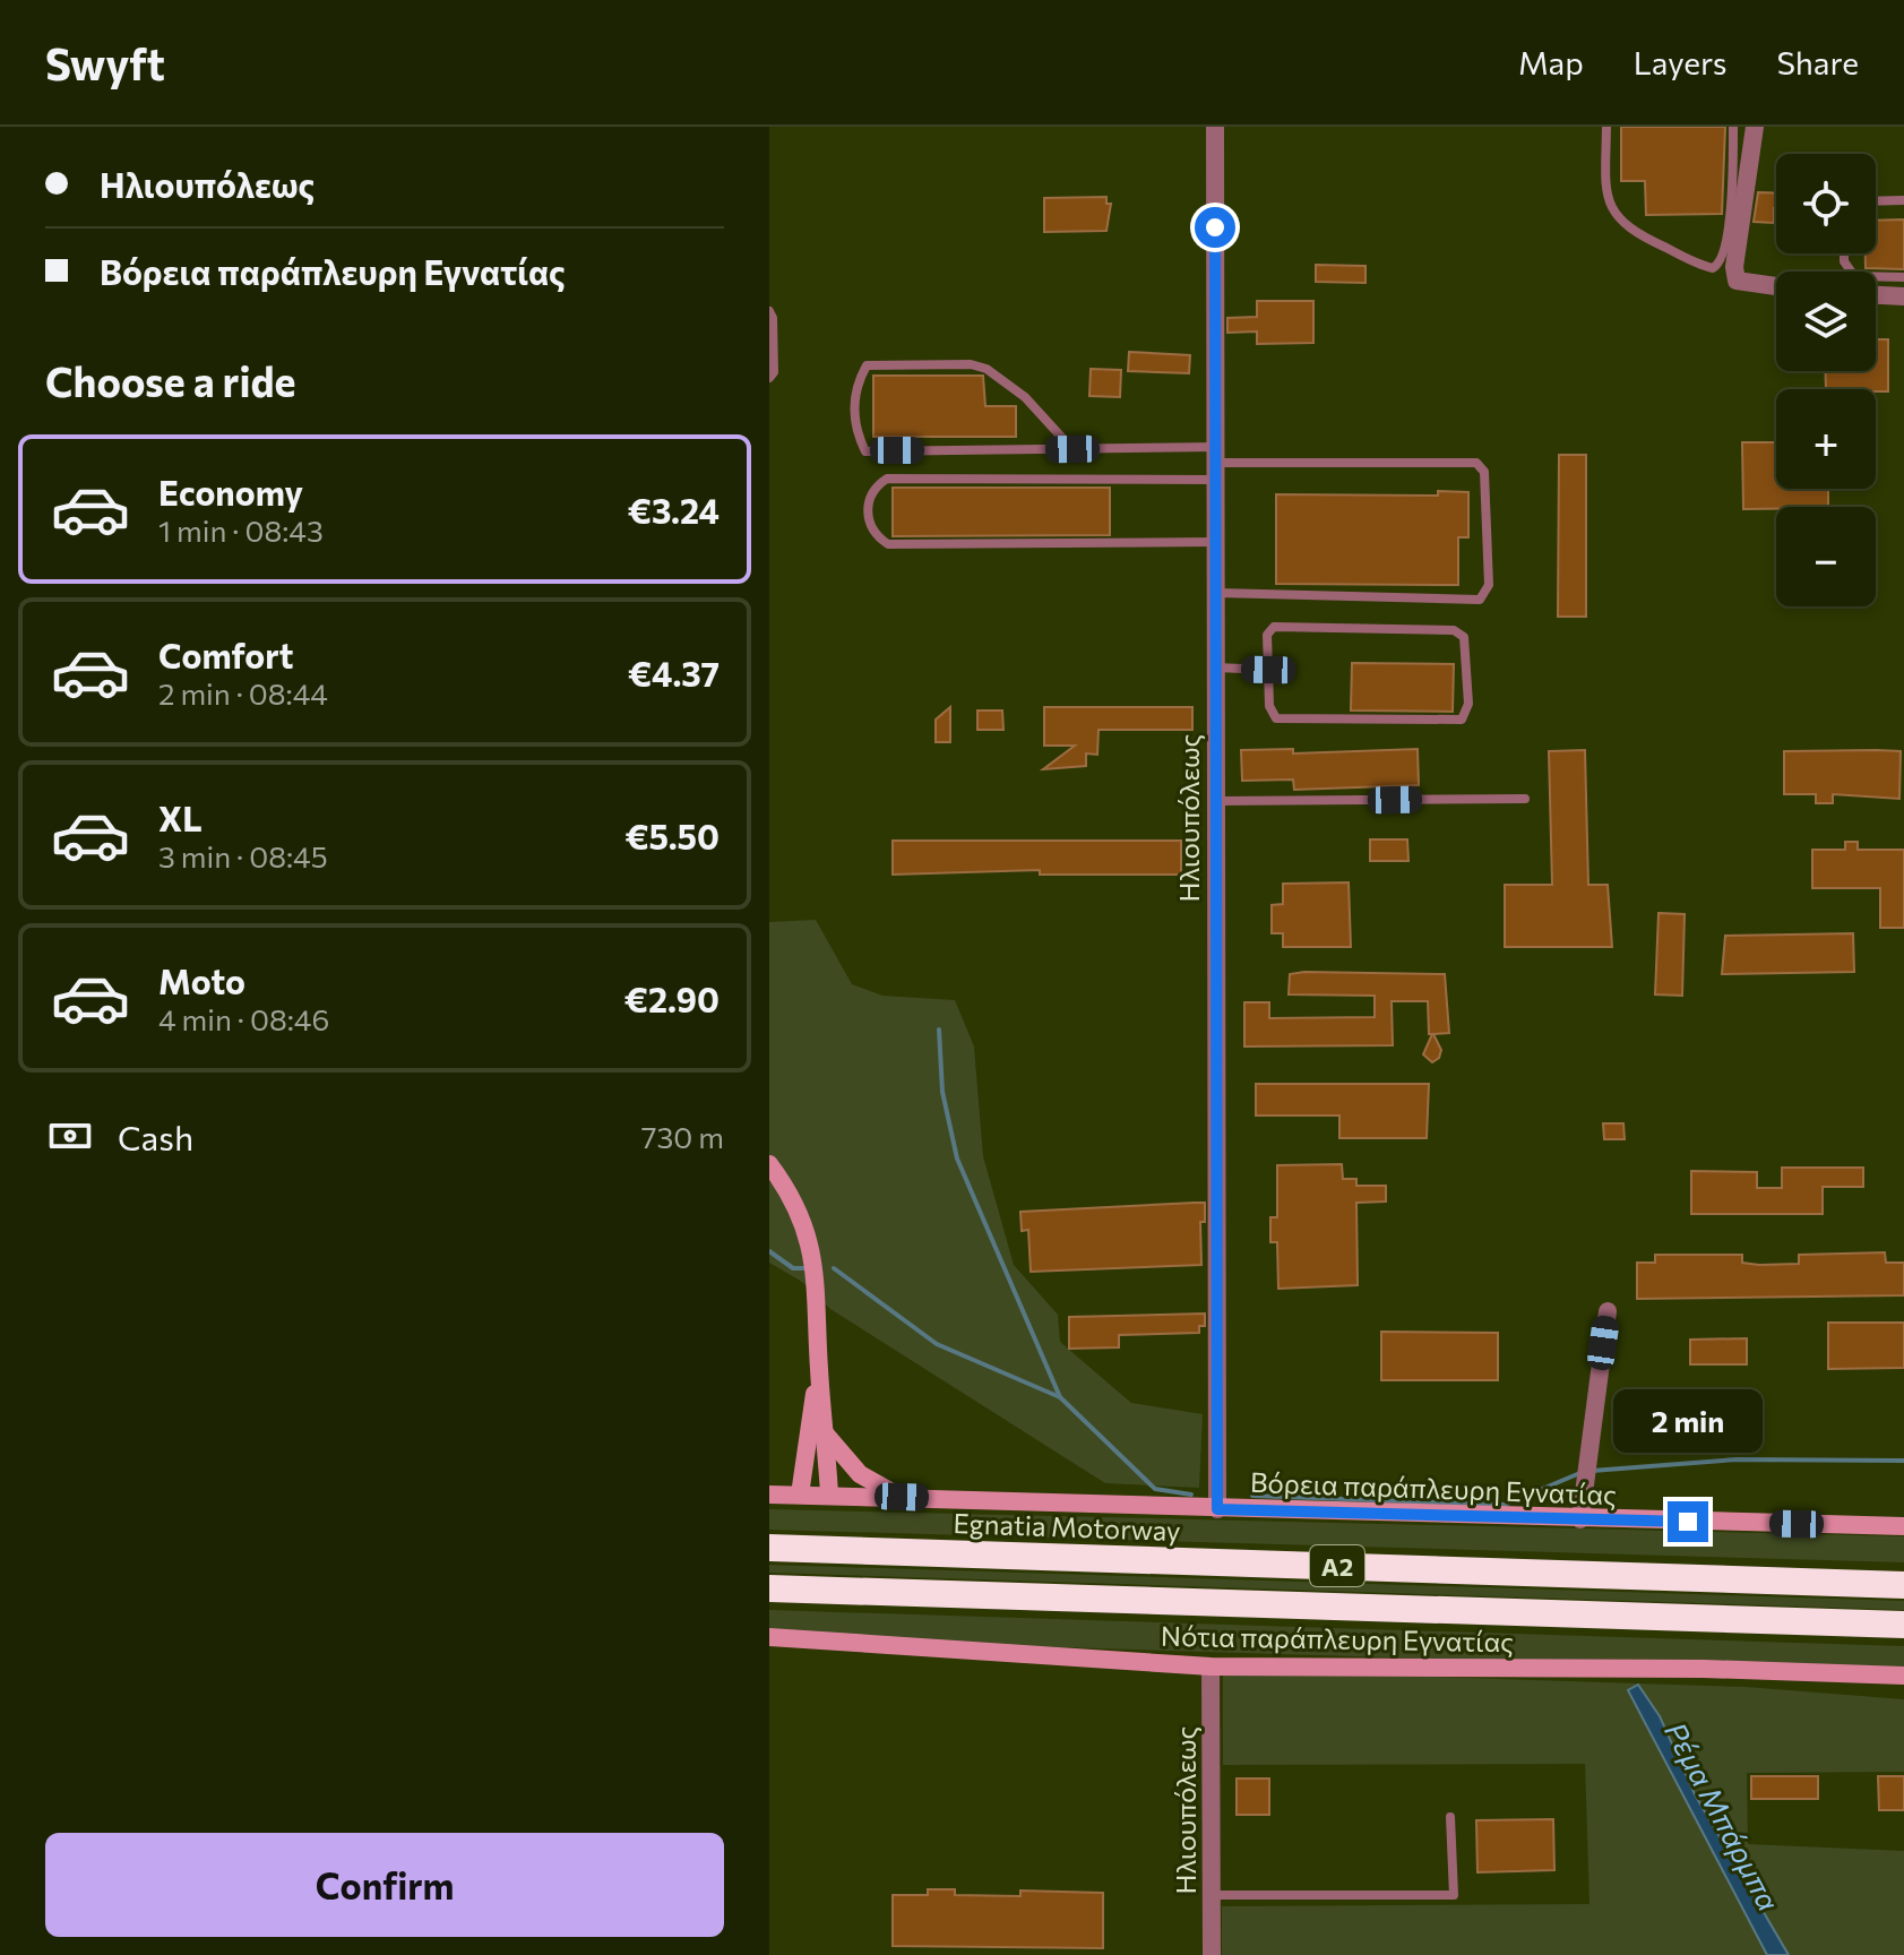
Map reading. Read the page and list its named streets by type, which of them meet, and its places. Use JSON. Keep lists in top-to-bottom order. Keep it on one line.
{"streets":{"highway":["Egnatia Motorway","Α2"],"street":["Ηλιουπόλεως","Βόρεια παράπλευρη Εγνατίας","Νότια παράπλευρη Εγνατίας"]},"crossings":[["Ηλιουπόλεως","Βόρεια παράπλευρη Εγνατίας"],["Ηλιουπόλεως","Νότια παράπλευρη Εγνατίας"]],"water":["Ρέμα Μπάρμπα"],"page":{"header":"Swyft","nav":["Map","Layers","Share"],"banner":["Ηλιουπόλεως","Βόρεια παράπλευρη Εγνατίας"],"map_buttons":["+","−"],"heading":"Choose a ride","list":[{"name":"Economy","note":"1 min · 08:43","value":"€3.24"},{"name":"Comfort","note":"2 min · 08:44","value":"€4.37"},{"name":"XL","note":"3 min · 08:45","value":"€5.50"},{"name":"Moto","note":"4 min · 08:46","value":"€2.90"}],"pay":["Cash","730 m"],"bubble":"2 min","buttons":"Confirm"}}
